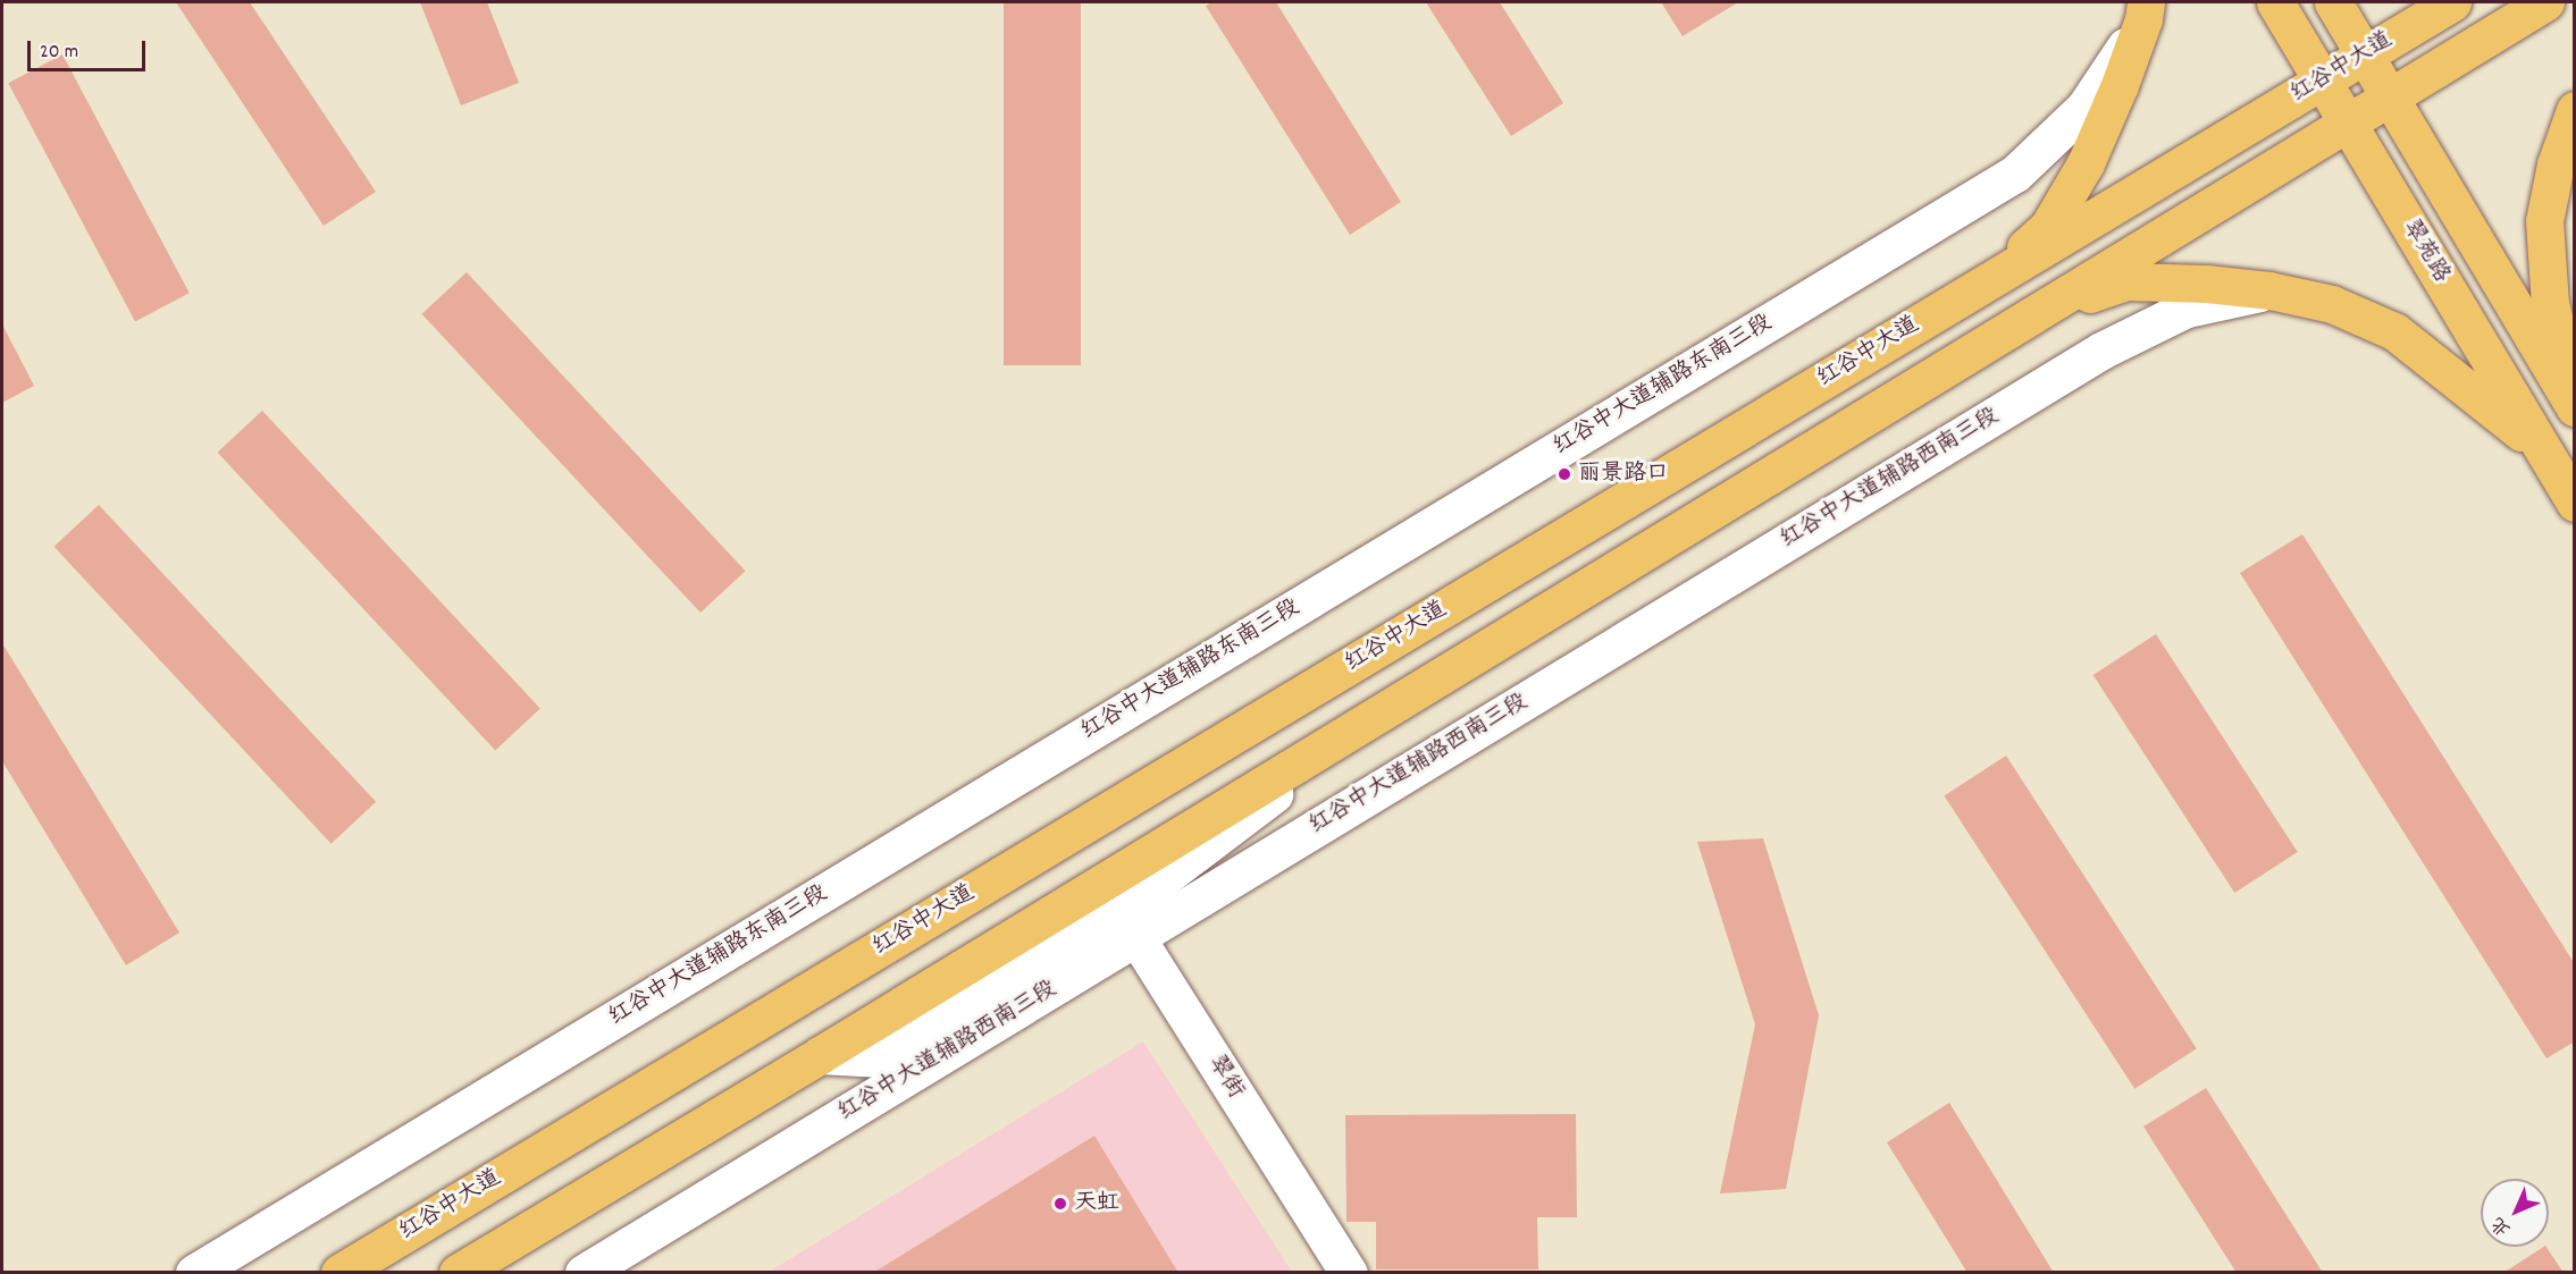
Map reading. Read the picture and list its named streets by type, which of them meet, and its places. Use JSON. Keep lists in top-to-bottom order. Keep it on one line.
{"streets":{"main road":["红谷中大道","翠苑路"],"street":["红谷中大道辅路东南三段","红谷中大道辅路西南三段","翠街"]},"crossings":[["红谷中大道","翠苑路"],["红谷中大道辅路西南三段","翠街"]],"places":["丽景路口","天虹"],"scale_bar":"20 m","north":"bottom left"}
